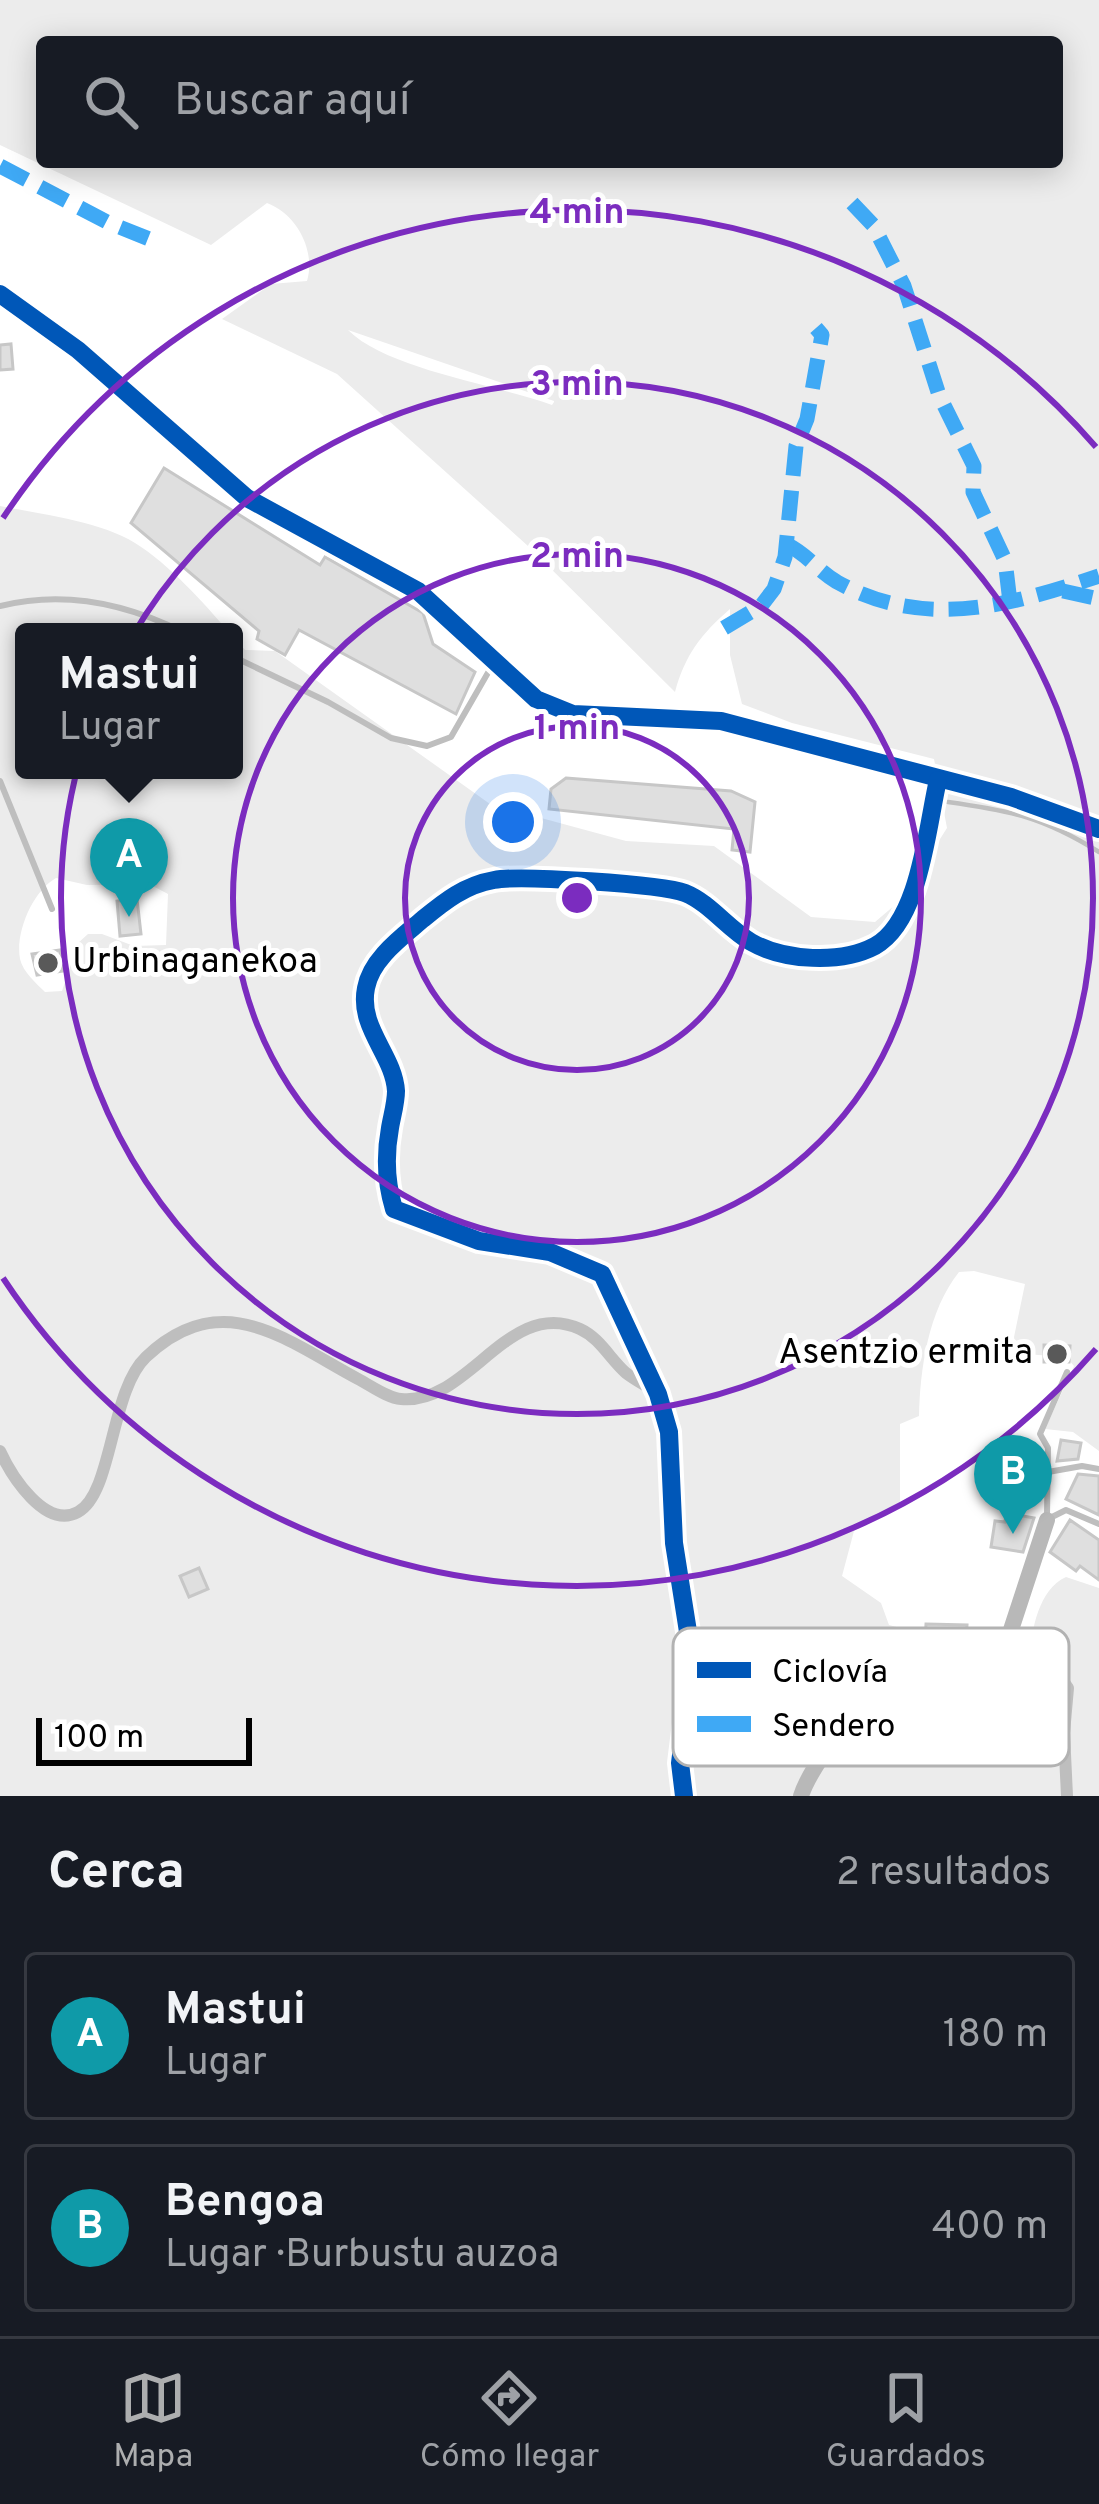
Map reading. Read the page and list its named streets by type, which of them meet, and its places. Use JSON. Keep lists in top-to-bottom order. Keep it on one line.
{"places":["Urbinaganekoa","Asentzio ermita"],"legend":["Ciclovía","Sendero"],"scale_bar":"100 m","page":{"search":"Buscar aquí","popup":["Mastui","Lugar"],"pins":["A","B"],"scale":"100 m","heading":["Cerca","2 resultados"],"list":[{"mark":"A","name":"Mastui","note":"Lugar","value":"180 m"},{"mark":"B","name":"Bengoa","note":"Lugar · Burbustu auzoa","value":"400 m"}],"nav":["Mapa","Cómo llegar","Guardados"]},"rings":["4 min","3 min","2 min","1 min"]}
